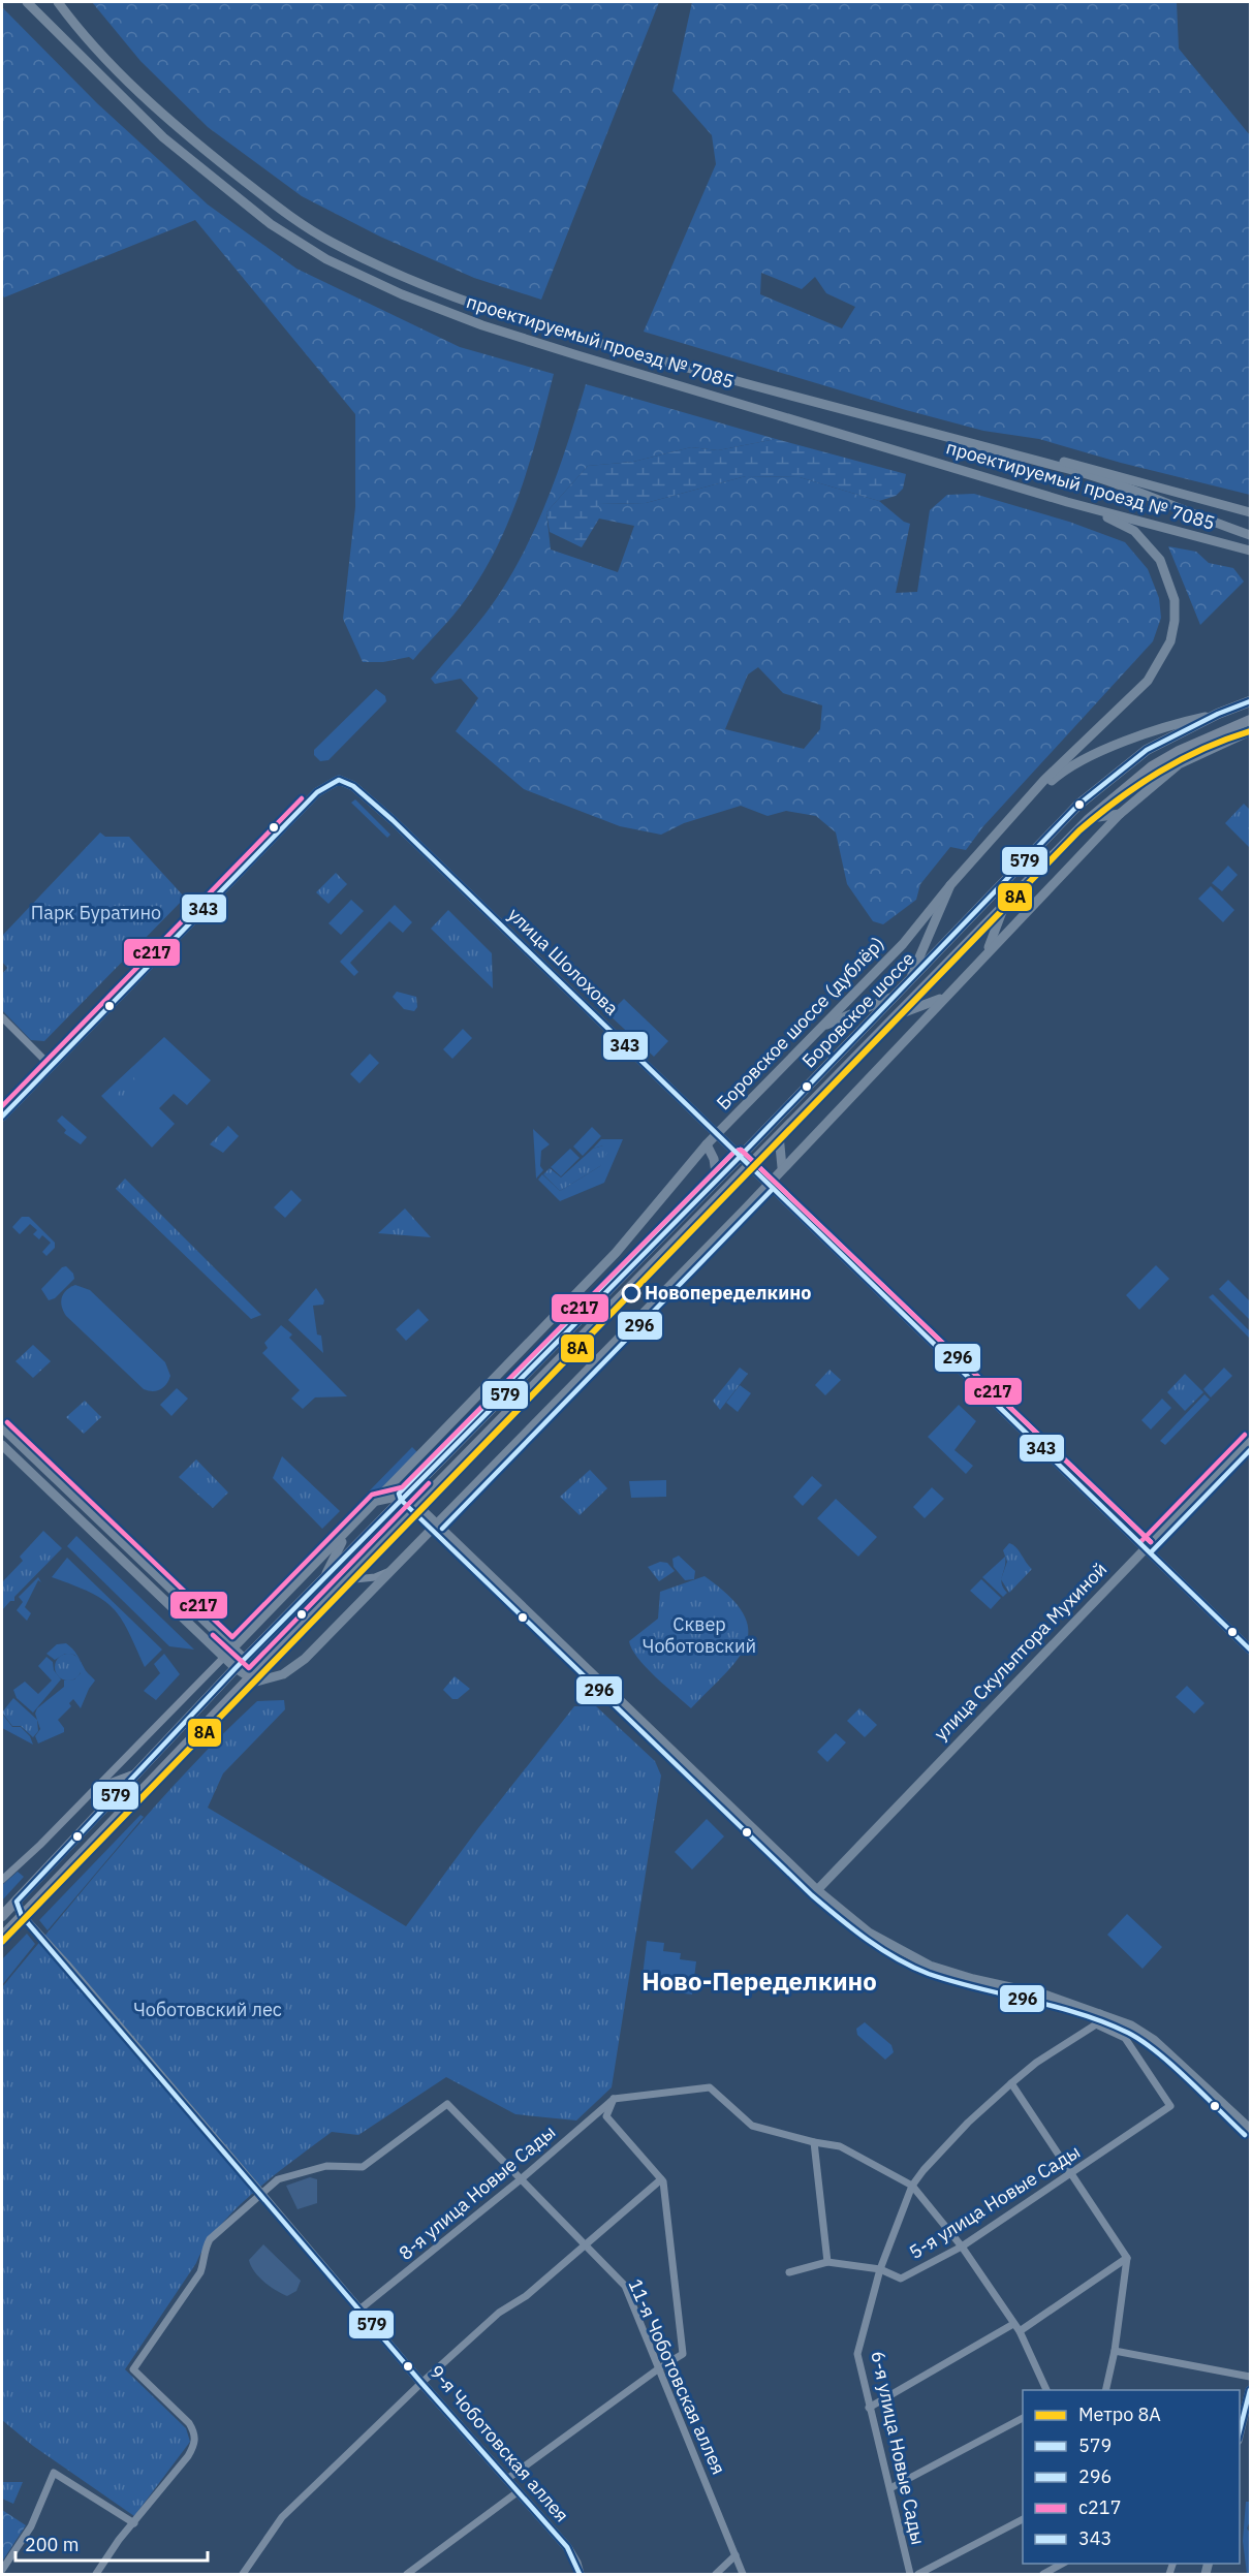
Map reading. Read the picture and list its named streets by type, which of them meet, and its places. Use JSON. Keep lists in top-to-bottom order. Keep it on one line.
{"streets":{"main road":["Боровское шоссе"],"street":["проектируемый проезд № 7085","улица Шолохова","Боровское шоссе (дублёр)","улица Скульптора Мухиной","8-я улица Новые Сады","5-я улица Новые Сады","11-я Чоботовская аллея","9-я Чоботовская аллея","6-я улица Новые Сады"]},"crossings":[["улица Шолохова","Боровское шоссе"],["улица Шолохова","Боровское шоссе (дублёр)"],["улица Шолохова","улица Скульптора Мухиной"],["Боровское шоссе","9-я Чоботовская аллея"],["8-я улица Новые Сады","11-я Чоботовская аллея"],["8-я улица Новые Сады","9-я Чоботовская аллея"],["5-я улица Новые Сады","6-я улица Новые Сады"],["11-я Чоботовская аллея","9-я Чоботовская аллея"]],"districts":["Ново-Переделкино"],"parks":["Парк Буратино","Сквер Чоботовский","Чоботовский лес"],"places":["Новопеределкино"],"lines":["transit line 579","metro line 8А","transit line 343","transit line с217","transit line 296"],"legend":["Метро 8А","579","296","с217","343"],"scale_bar":"200 m"}
